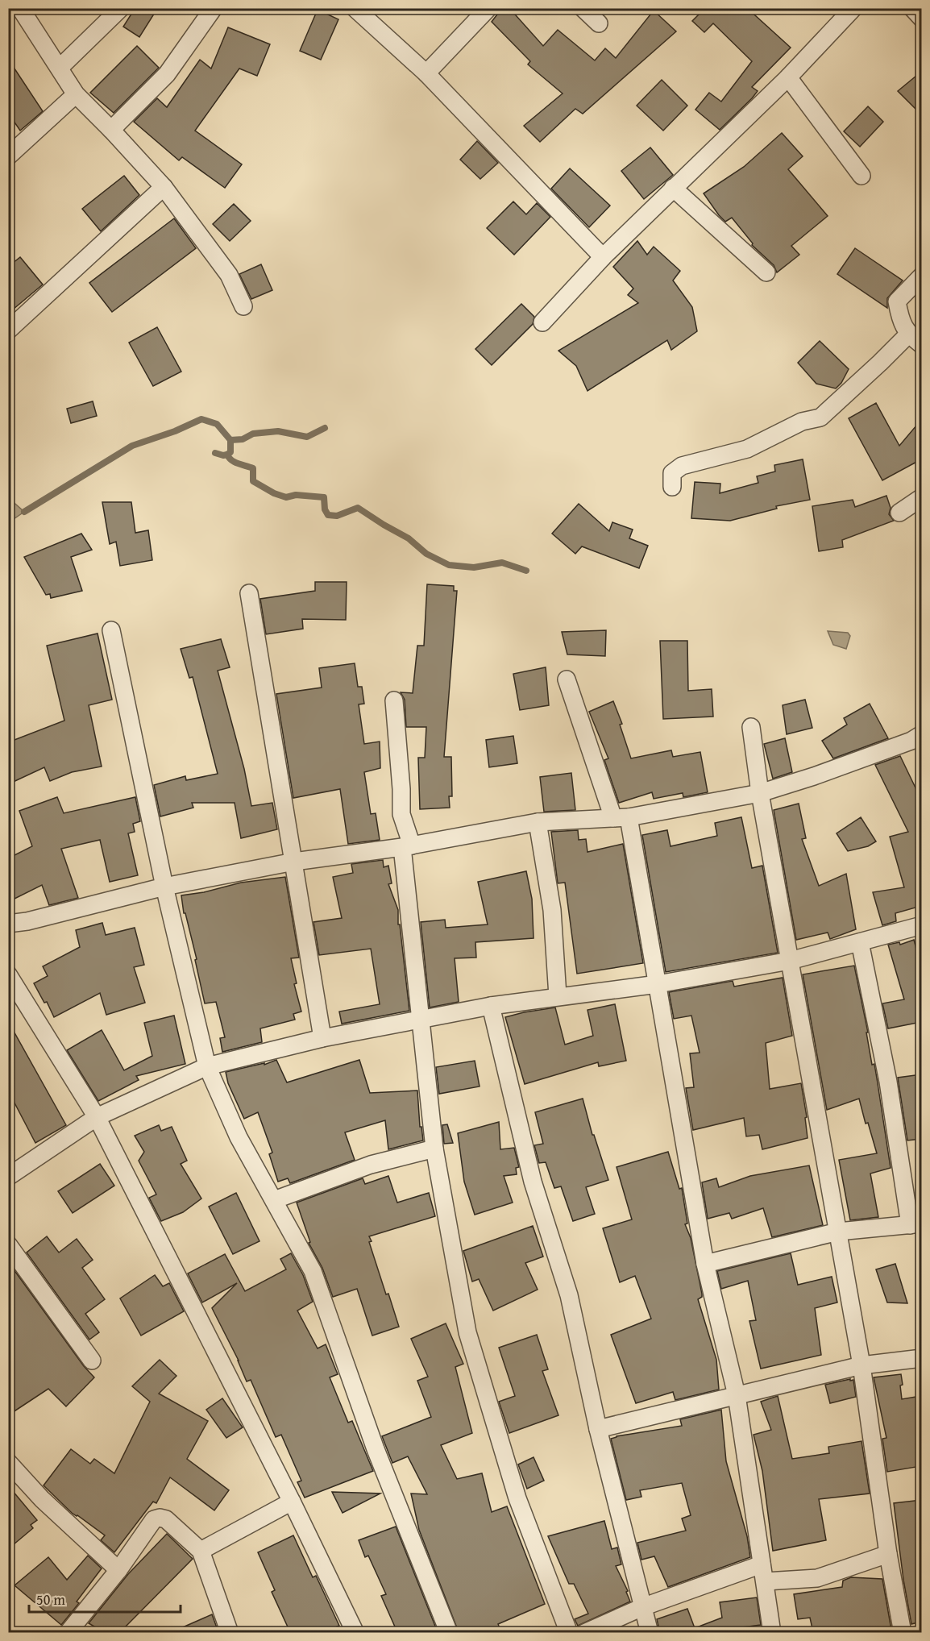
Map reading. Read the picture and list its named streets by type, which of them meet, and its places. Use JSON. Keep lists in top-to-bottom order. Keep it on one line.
{"scale_bar":"50 m"}
